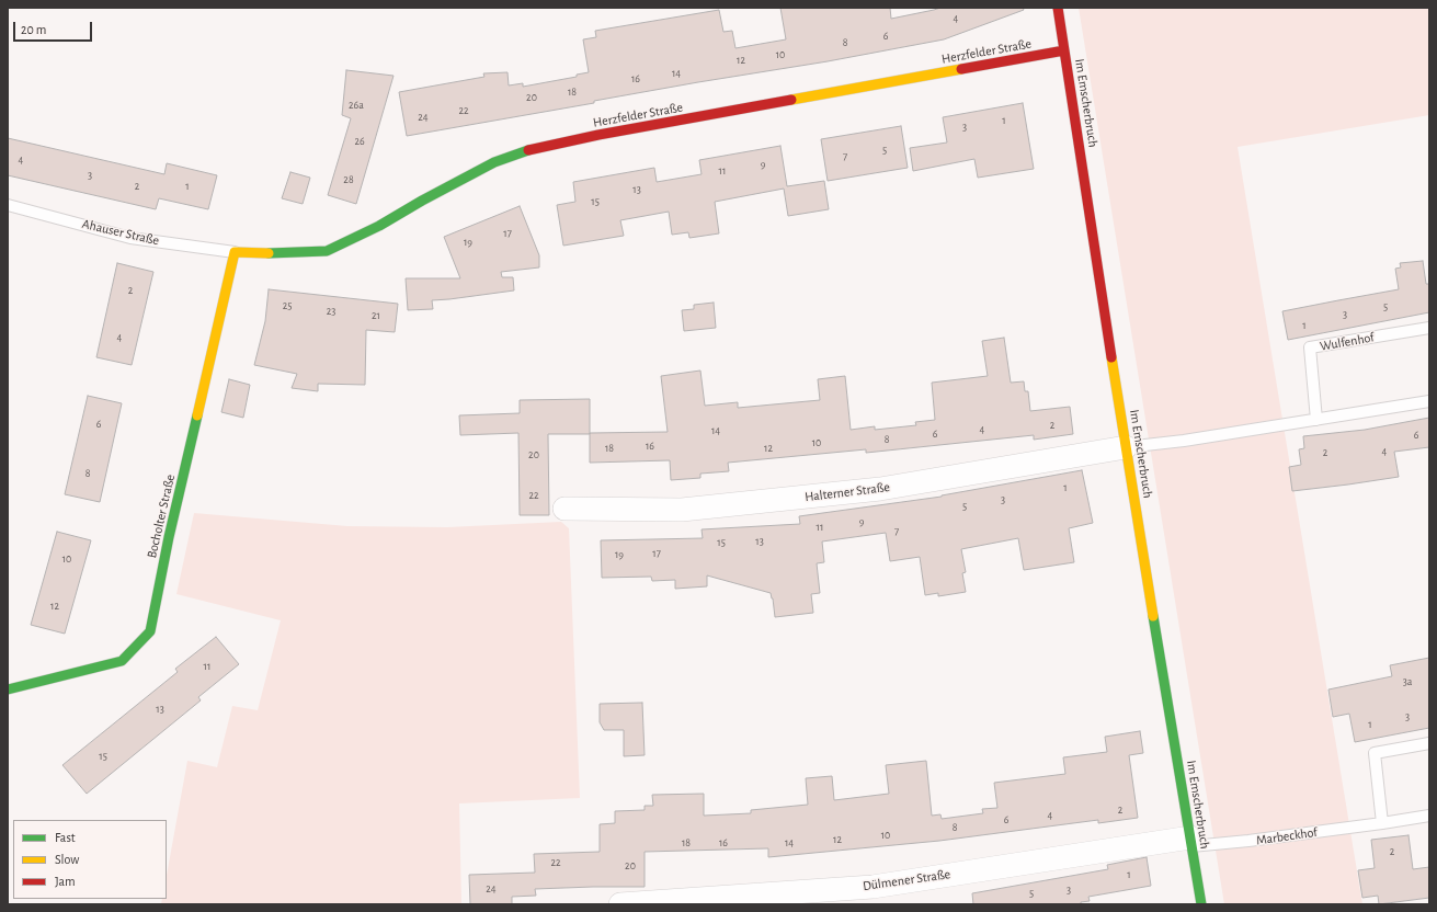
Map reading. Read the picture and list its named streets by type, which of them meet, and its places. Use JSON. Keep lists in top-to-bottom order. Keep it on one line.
{"streets":{"street":["Herzfelder Straße","Im Emscherbruch","Halterner Straße","Bocholter Straße","Dülmener Straße"],"lane":["Ahauser Straße","Wulfenhof","Marbeckhof"]},"crossings":[["Herzfelder Straße","Im Emscherbruch"],["Herzfelder Straße","Ahauser Straße"],["Herzfelder Straße","Bocholter Straße"],["Im Emscherbruch","Halterner Straße"],["Im Emscherbruch","Marbeckhof"],["Im Emscherbruch","Dülmener Straße"],["Ahauser Straße","Bocholter Straße"],["Marbeckhof","Dülmener Straße"]],"house_numbers":["4","6","8","10","12","14","16","18","20","26a","22","24","1","3","26","5","7","4","9","11","3","28","2","1","13","15","17","19","2","25","5","23","3","21","1","4","6","2","4","14","6","6","8","10","16","18","12","4","2","20","8","1","22","3","5","9","11","7","13","15","17","19","10","12","11","3a","13","3","1","15","2","4","6","8","10","12","18","16","14","2","22","20","1","24","3","5"],"legend":["Fast","Slow","Jam"],"scale_bar":"20 m"}
